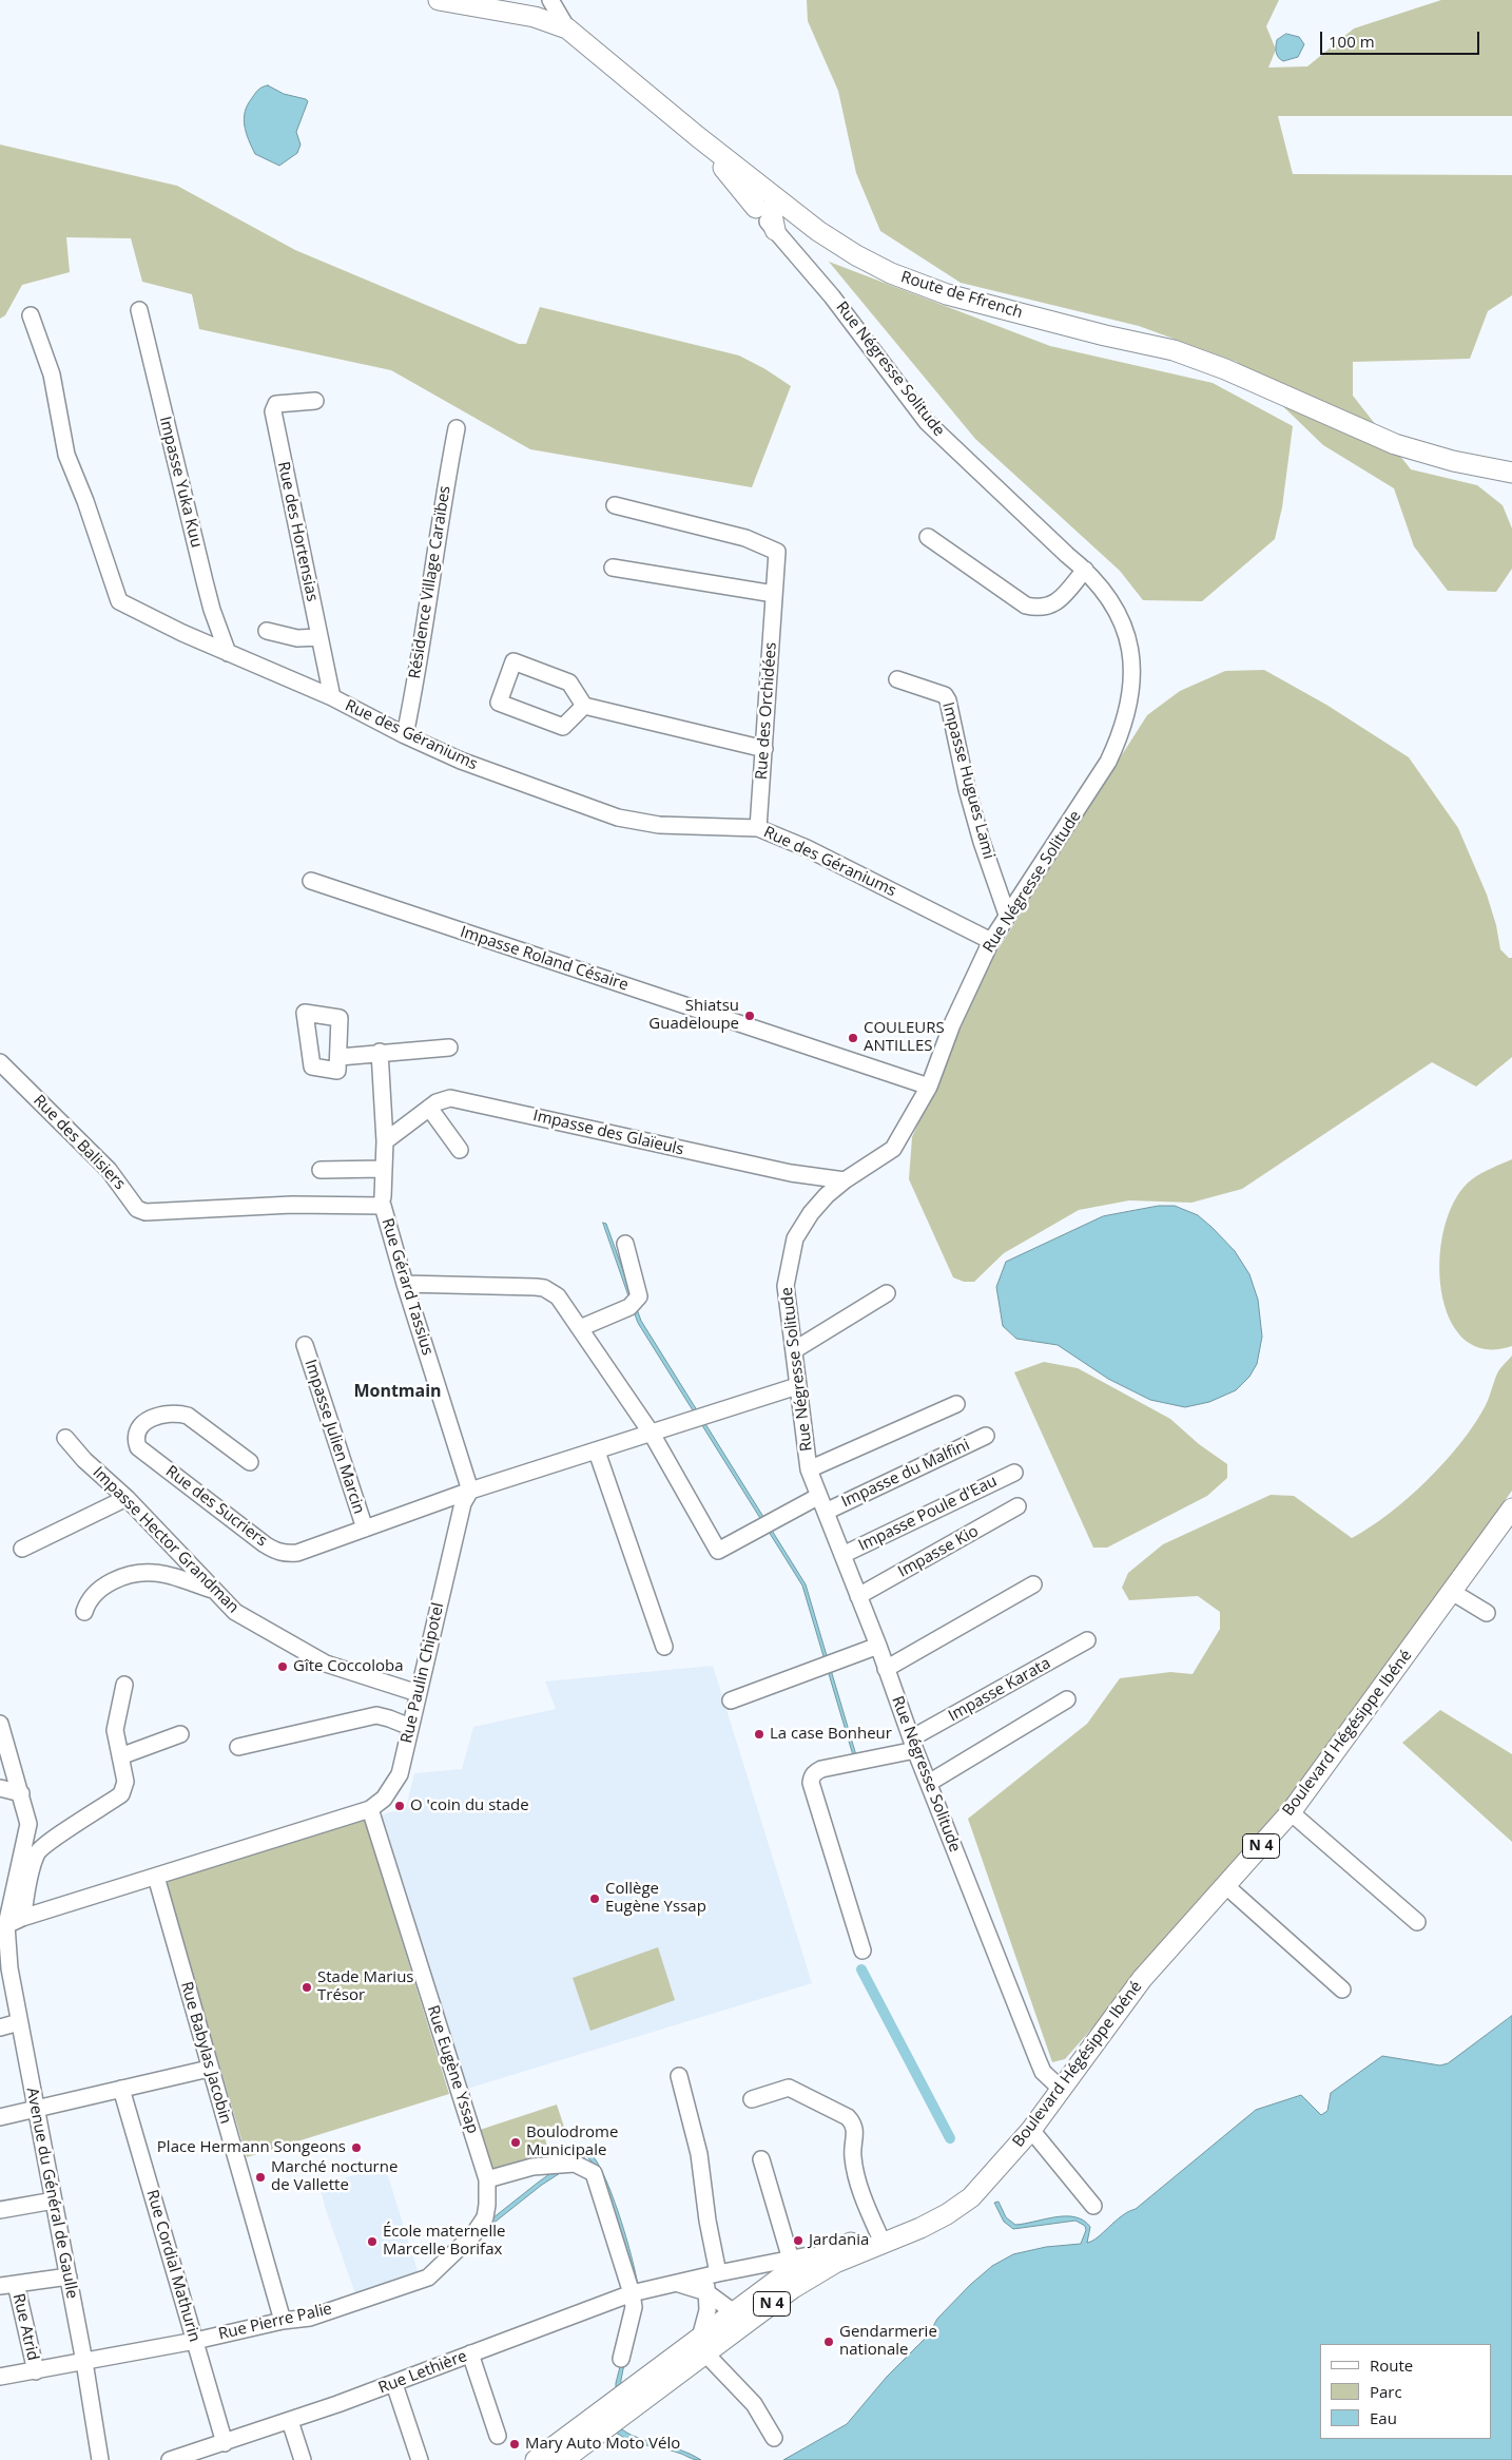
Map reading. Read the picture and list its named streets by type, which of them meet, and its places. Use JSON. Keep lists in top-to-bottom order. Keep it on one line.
{"streets":{"main road":["Route de Ffrench","Boulevard Hégésippe Ibéné","N 4"],"street":["Rue Négresse Solitude","Impasse Yuka Kuu","Rue des Hortensias","Résidence Village Caraïbes","Rue des Orchidées","Rue des Géraniums","Impasse Hugues Lami","Impasse Roland Césaire","Impasse des Glaïeuls","Rue des Balisiers","Rue Gérard Tassius","Impasse Julien Marcin","Impasse du Malfini","Rue des Sucriers","Impasse Poule d'Eau","Impasse Hector Grandman","Impasse Kio","Rue Paulin Chipotel","Impasse Karata","Rue Babylas Jacobin","Rue Eugène Yssap","Avenue du Général de Gaulle","Rue Cordial Mathurin","Rue Pierre Palie","Rue Atrid","Rue Lethière"]},"crossings":[["Rue Négresse Solitude","Rue des Géraniums"],["Rue Négresse Solitude","Impasse Hugues Lami"],["Rue Négresse Solitude","Impasse Roland Césaire"],["Rue Négresse Solitude","Impasse des Glaïeuls"],["Rue Négresse Solitude","Impasse du Malfini"],["Rue Négresse Solitude","Impasse Poule d'Eau"],["Rue Négresse Solitude","Impasse Kio"],["Rue Négresse Solitude","Impasse Karata"],["Rue Négresse Solitude","Boulevard Hégésippe Ibéné"],["Impasse Yuka Kuu","Rue des Géraniums"],["Rue des Hortensias","Rue des Géraniums"],["Résidence Village Caraïbes","Rue des Géraniums"],["Rue des Orchidées","Rue des Géraniums"],["Rue des Balisiers","Rue Gérard Tassius"],["Rue Gérard Tassius","Rue des Sucriers"],["Rue Gérard Tassius","Rue Paulin Chipotel"],["Impasse Julien Marcin","Rue des Sucriers"],["Rue des Sucriers","Rue Paulin Chipotel"],["Impasse Hector Grandman","Rue Paulin Chipotel"],["Rue Paulin Chipotel","Rue Babylas Jacobin"],["Rue Paulin Chipotel","Rue Eugène Yssap"],["Rue Paulin Chipotel","Avenue du Général de Gaulle"],["Boulevard Hégésippe Ibéné","Rue Lethière"],["Rue Babylas Jacobin","Rue Pierre Palie"],["Rue Eugène Yssap","Rue Pierre Palie"],["Avenue du Général de Gaulle","Rue Pierre Palie"],["Rue Cordial Mathurin","Rue Pierre Palie"],["Rue Cordial Mathurin","Rue Lethière"],["Rue Pierre Palie","Rue Atrid"]],"districts":["Montmain"],"places":["Shiatsu Guadeloupe","COULEURS ANTILLES","Gîte Coccoloba","La case Bonheur","O 'coin du stade","Collège Eugène Yssap","Stade Marius Trésor","Boulodrome Municipale","Place Hermann Songeons","Marché nocturne de Vallette","Jardania","École maternelle Marcelle Borifax","Gendarmerie nationale","Mary Auto Moto Vélo"],"legend":["Route","Parc","Eau"],"scale_bar":"100 m"}
